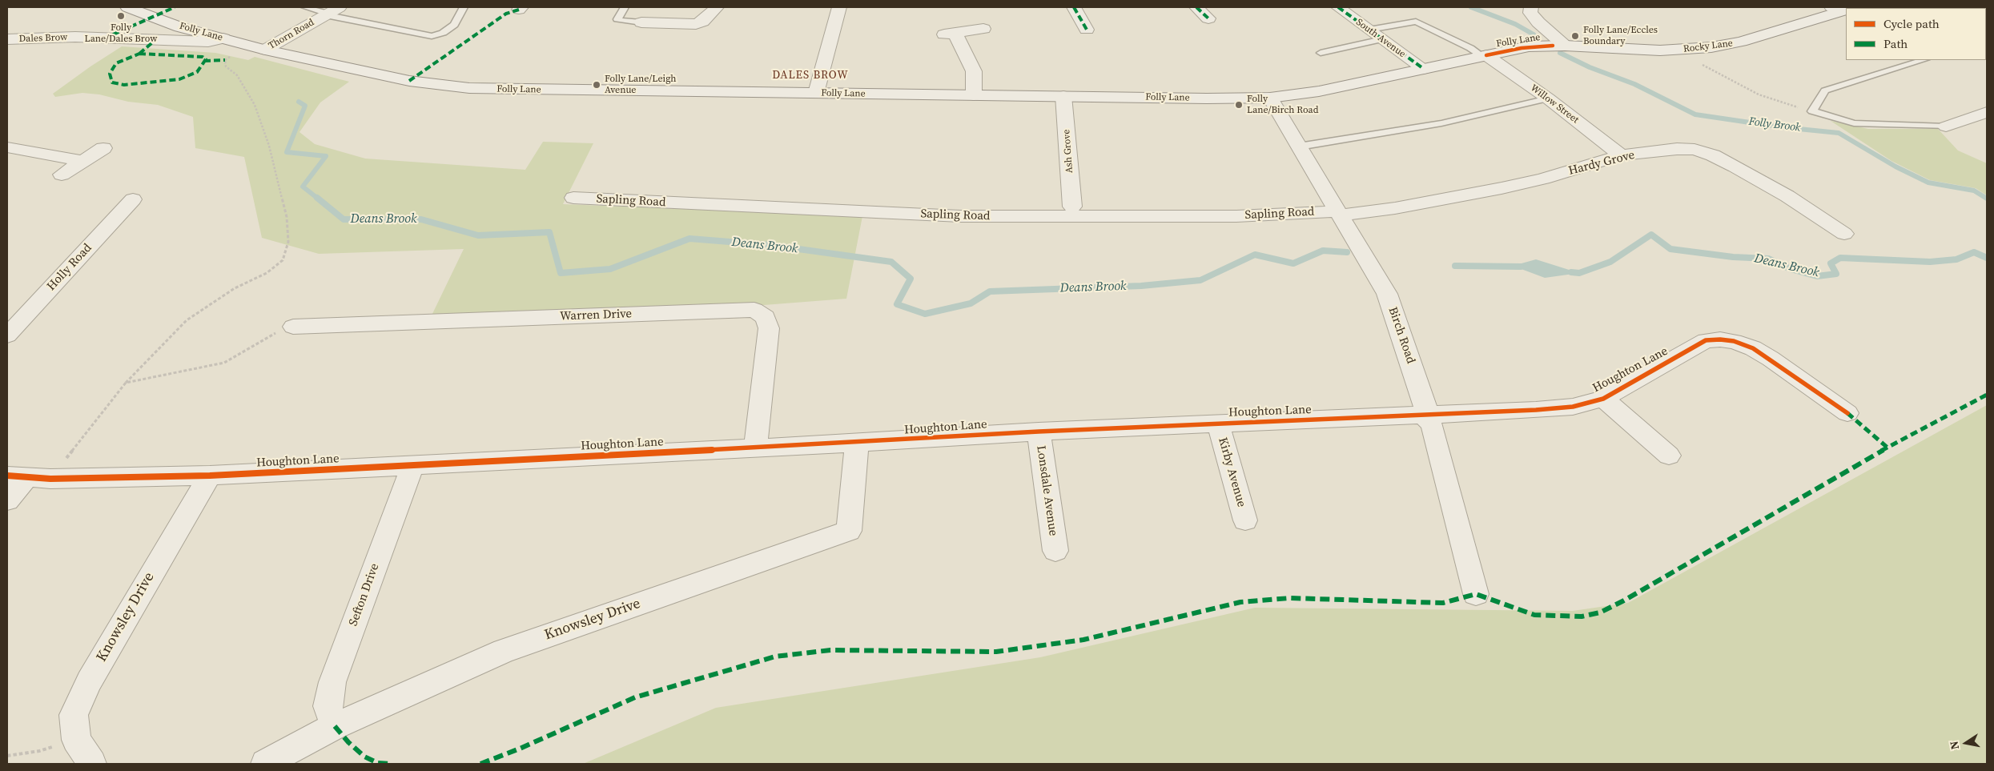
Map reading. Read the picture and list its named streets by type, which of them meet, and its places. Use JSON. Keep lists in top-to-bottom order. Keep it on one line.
{"streets":{"street":["Folly Lane","Thorn Road","Dales Brow","South Avenue","Rocky Lane","Willow Street","Ash Grove","Hardy Grove","Sapling Road","Holly Road","Warren Drive","Birch Road","Houghton Lane","Kirby Avenue","Lonsdale Avenue","Sefton Drive","Knowsley Drive"]},"crossings":[["Folly Lane","Thorn Road"],["Folly Lane","Dales Brow"],["Folly Lane","South Avenue"],["Folly Lane","Rocky Lane"],["Folly Lane","Willow Street"],["Folly Lane","Ash Grove"],["Folly Lane","Birch Road"],["Willow Street","Hardy Grove"],["Hardy Grove","Sapling Road"],["Hardy Grove","Birch Road"],["Sapling Road","Birch Road"],["Warren Drive","Houghton Lane"],["Birch Road","Houghton Lane"],["Houghton Lane","Kirby Avenue"],["Houghton Lane","Lonsdale Avenue"],["Houghton Lane","Sefton Drive"],["Houghton Lane","Knowsley Drive"],["Sefton Drive","Knowsley Drive"]],"districts":["DALES BROW"],"water":["Folly Brook","Deans Brook"],"places":["Folly Lane/Dales Brow","Folly Lane/Eccles Boundary","Folly Lane/Leigh Avenue","Folly Lane/Birch Road"],"legend":["Cycle path","Path"],"north":"left"}
